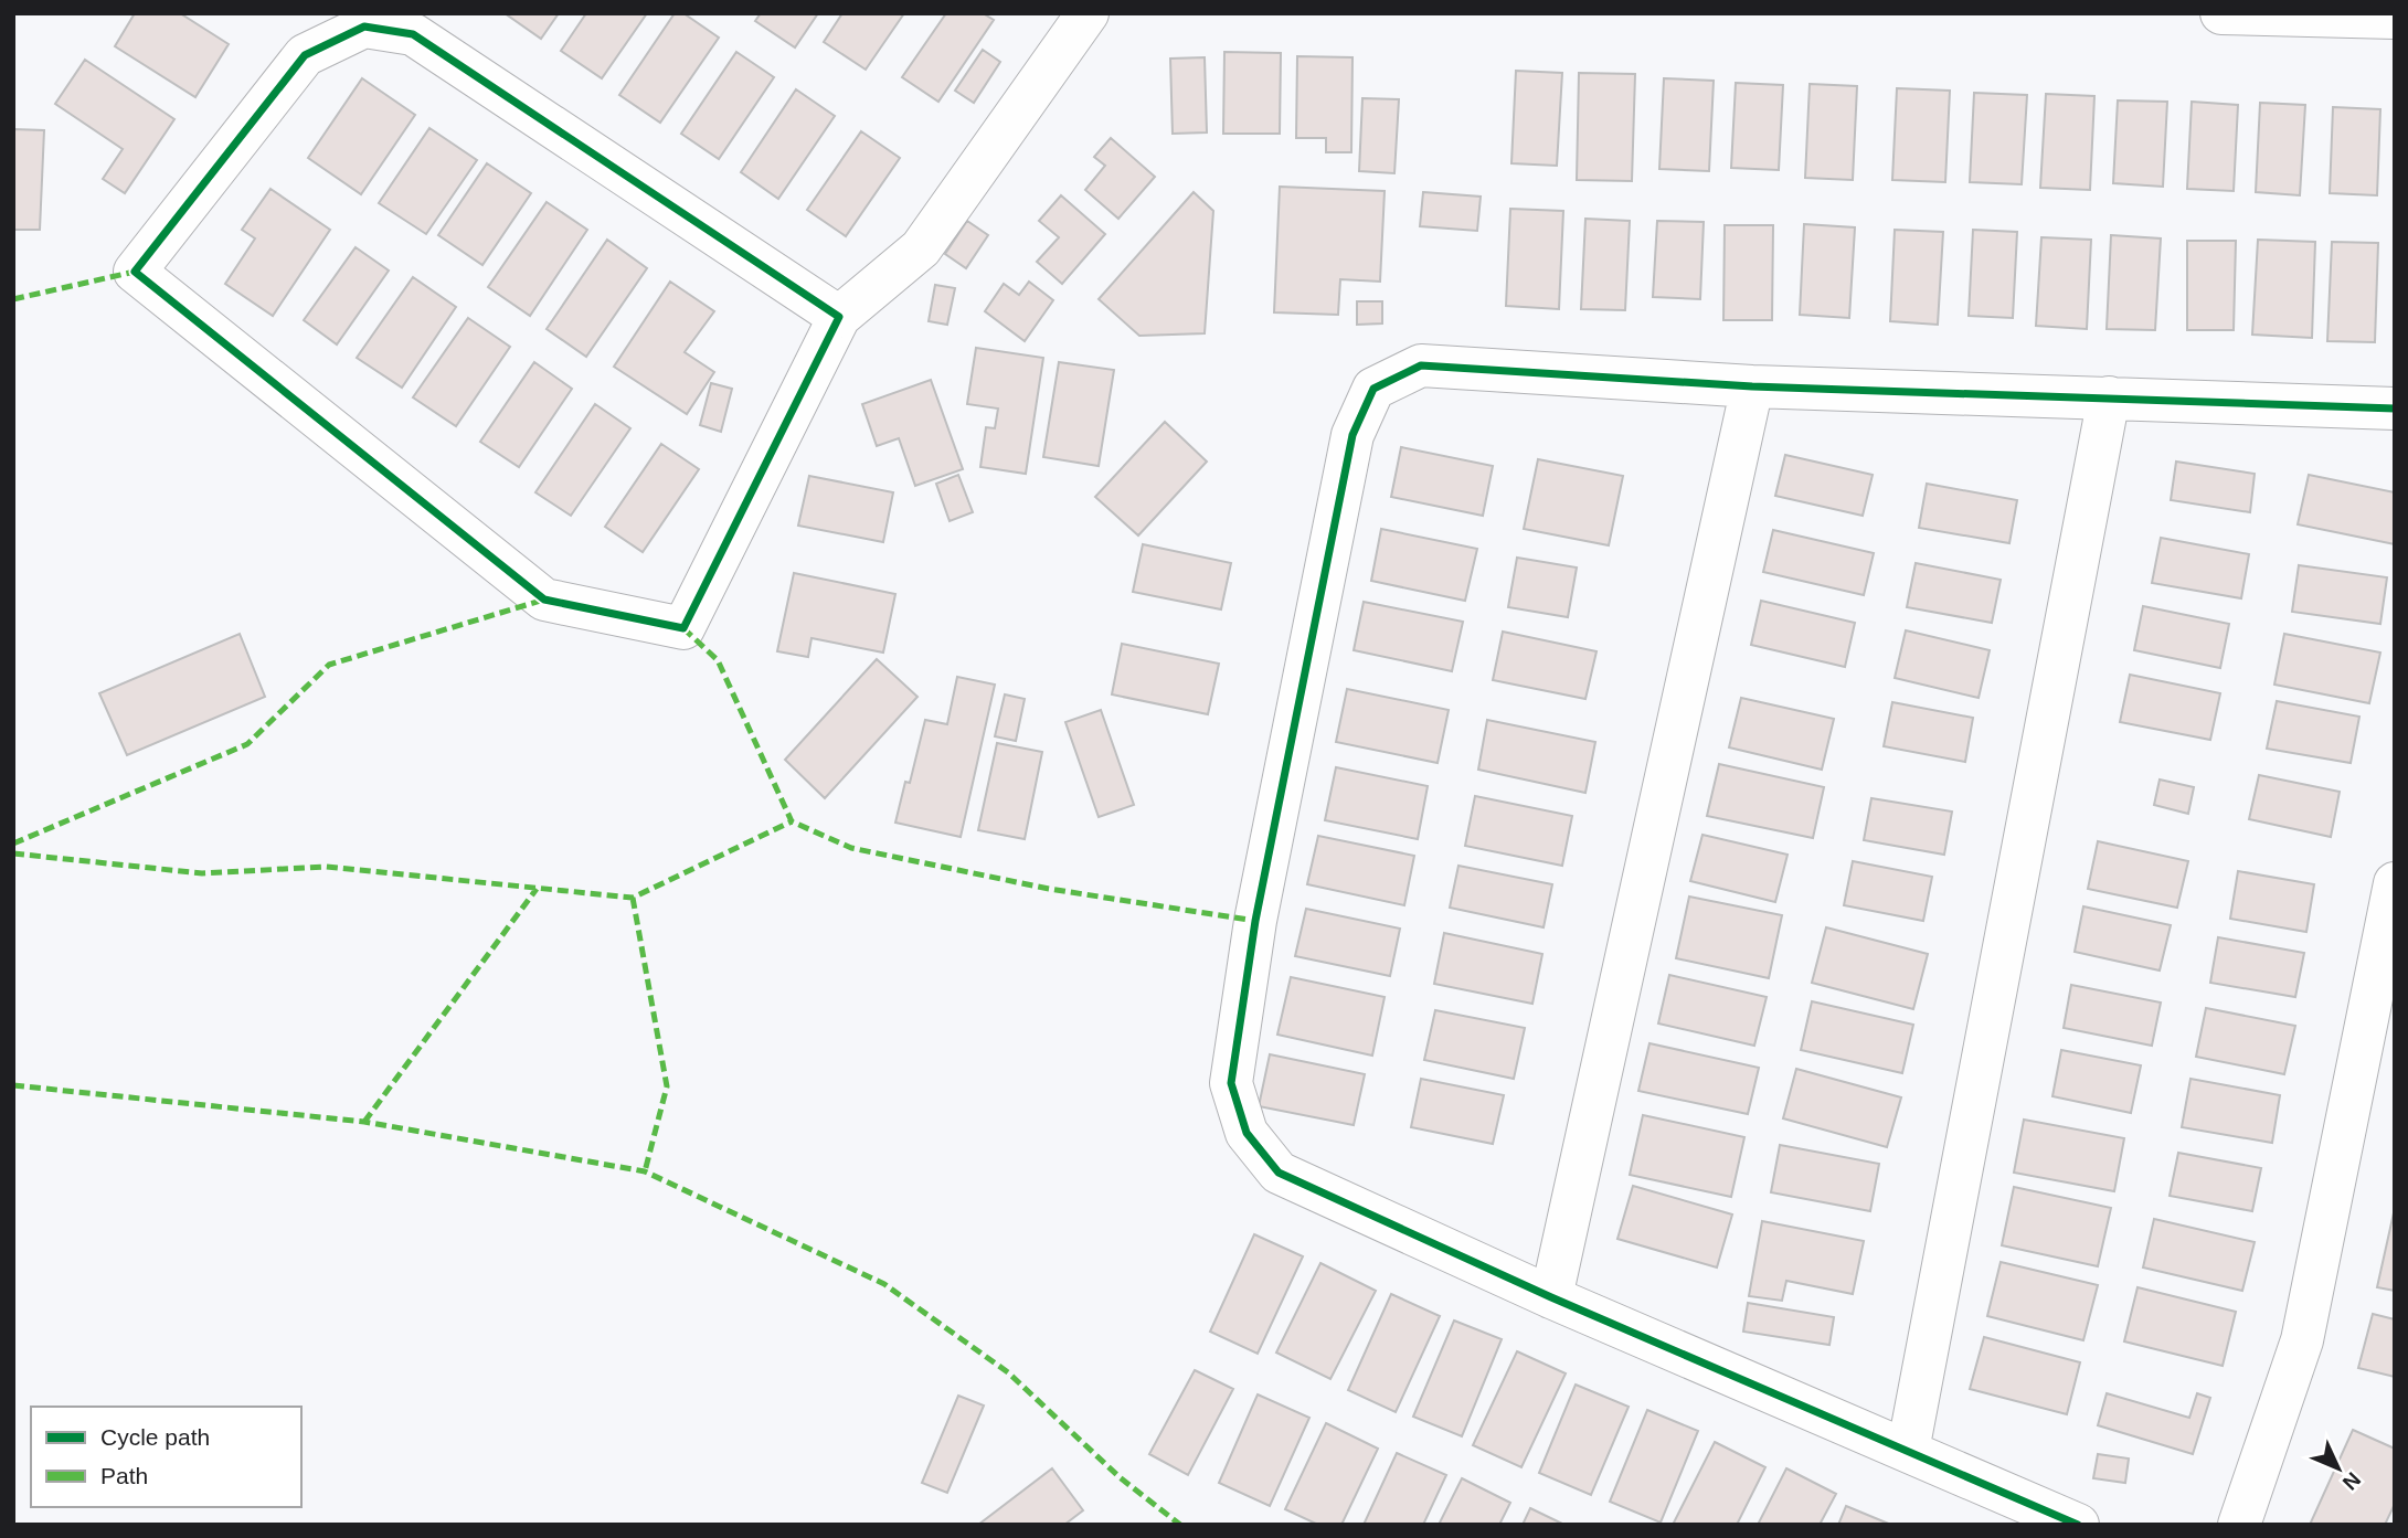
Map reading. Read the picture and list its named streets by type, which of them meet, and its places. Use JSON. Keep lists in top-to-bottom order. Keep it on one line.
{"legend":["Cycle path","Path"],"north":"bottom right"}
